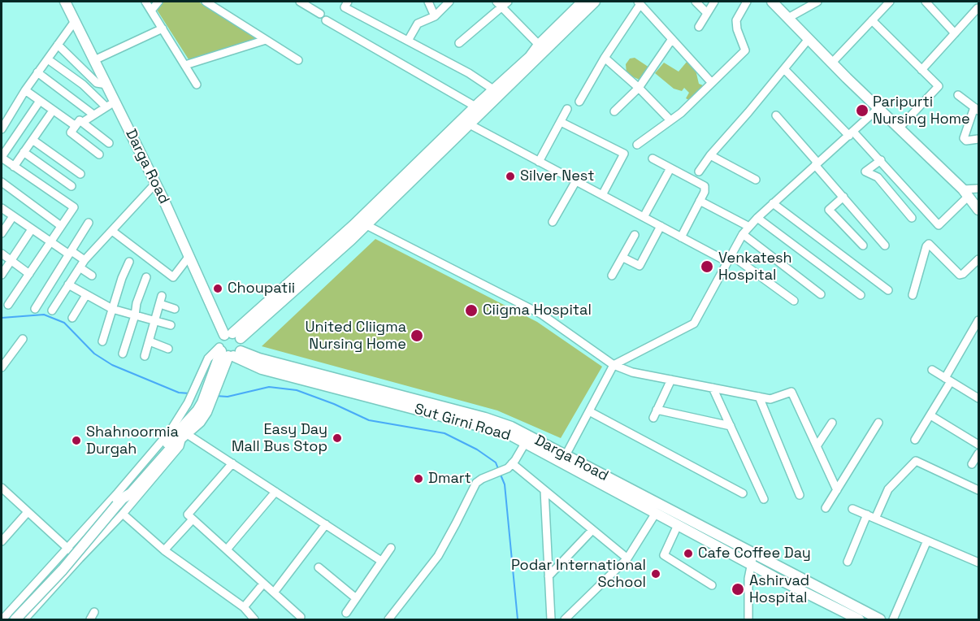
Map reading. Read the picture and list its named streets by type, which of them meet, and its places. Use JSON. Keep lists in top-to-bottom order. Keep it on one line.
{"streets":{"main road":["Darga Road"]},"places":["Paripurti Nursing Home","Silver Nest","Venkatesh Hospital","Choupatii","Ciigma Hospital","United CIiigma Nursing Home","Easy Day Mall Bus Stop","Shahnoormia Durgah","Dmart","Cafe Coffee Day","Podar International School","Ashirvad Hospital"]}
